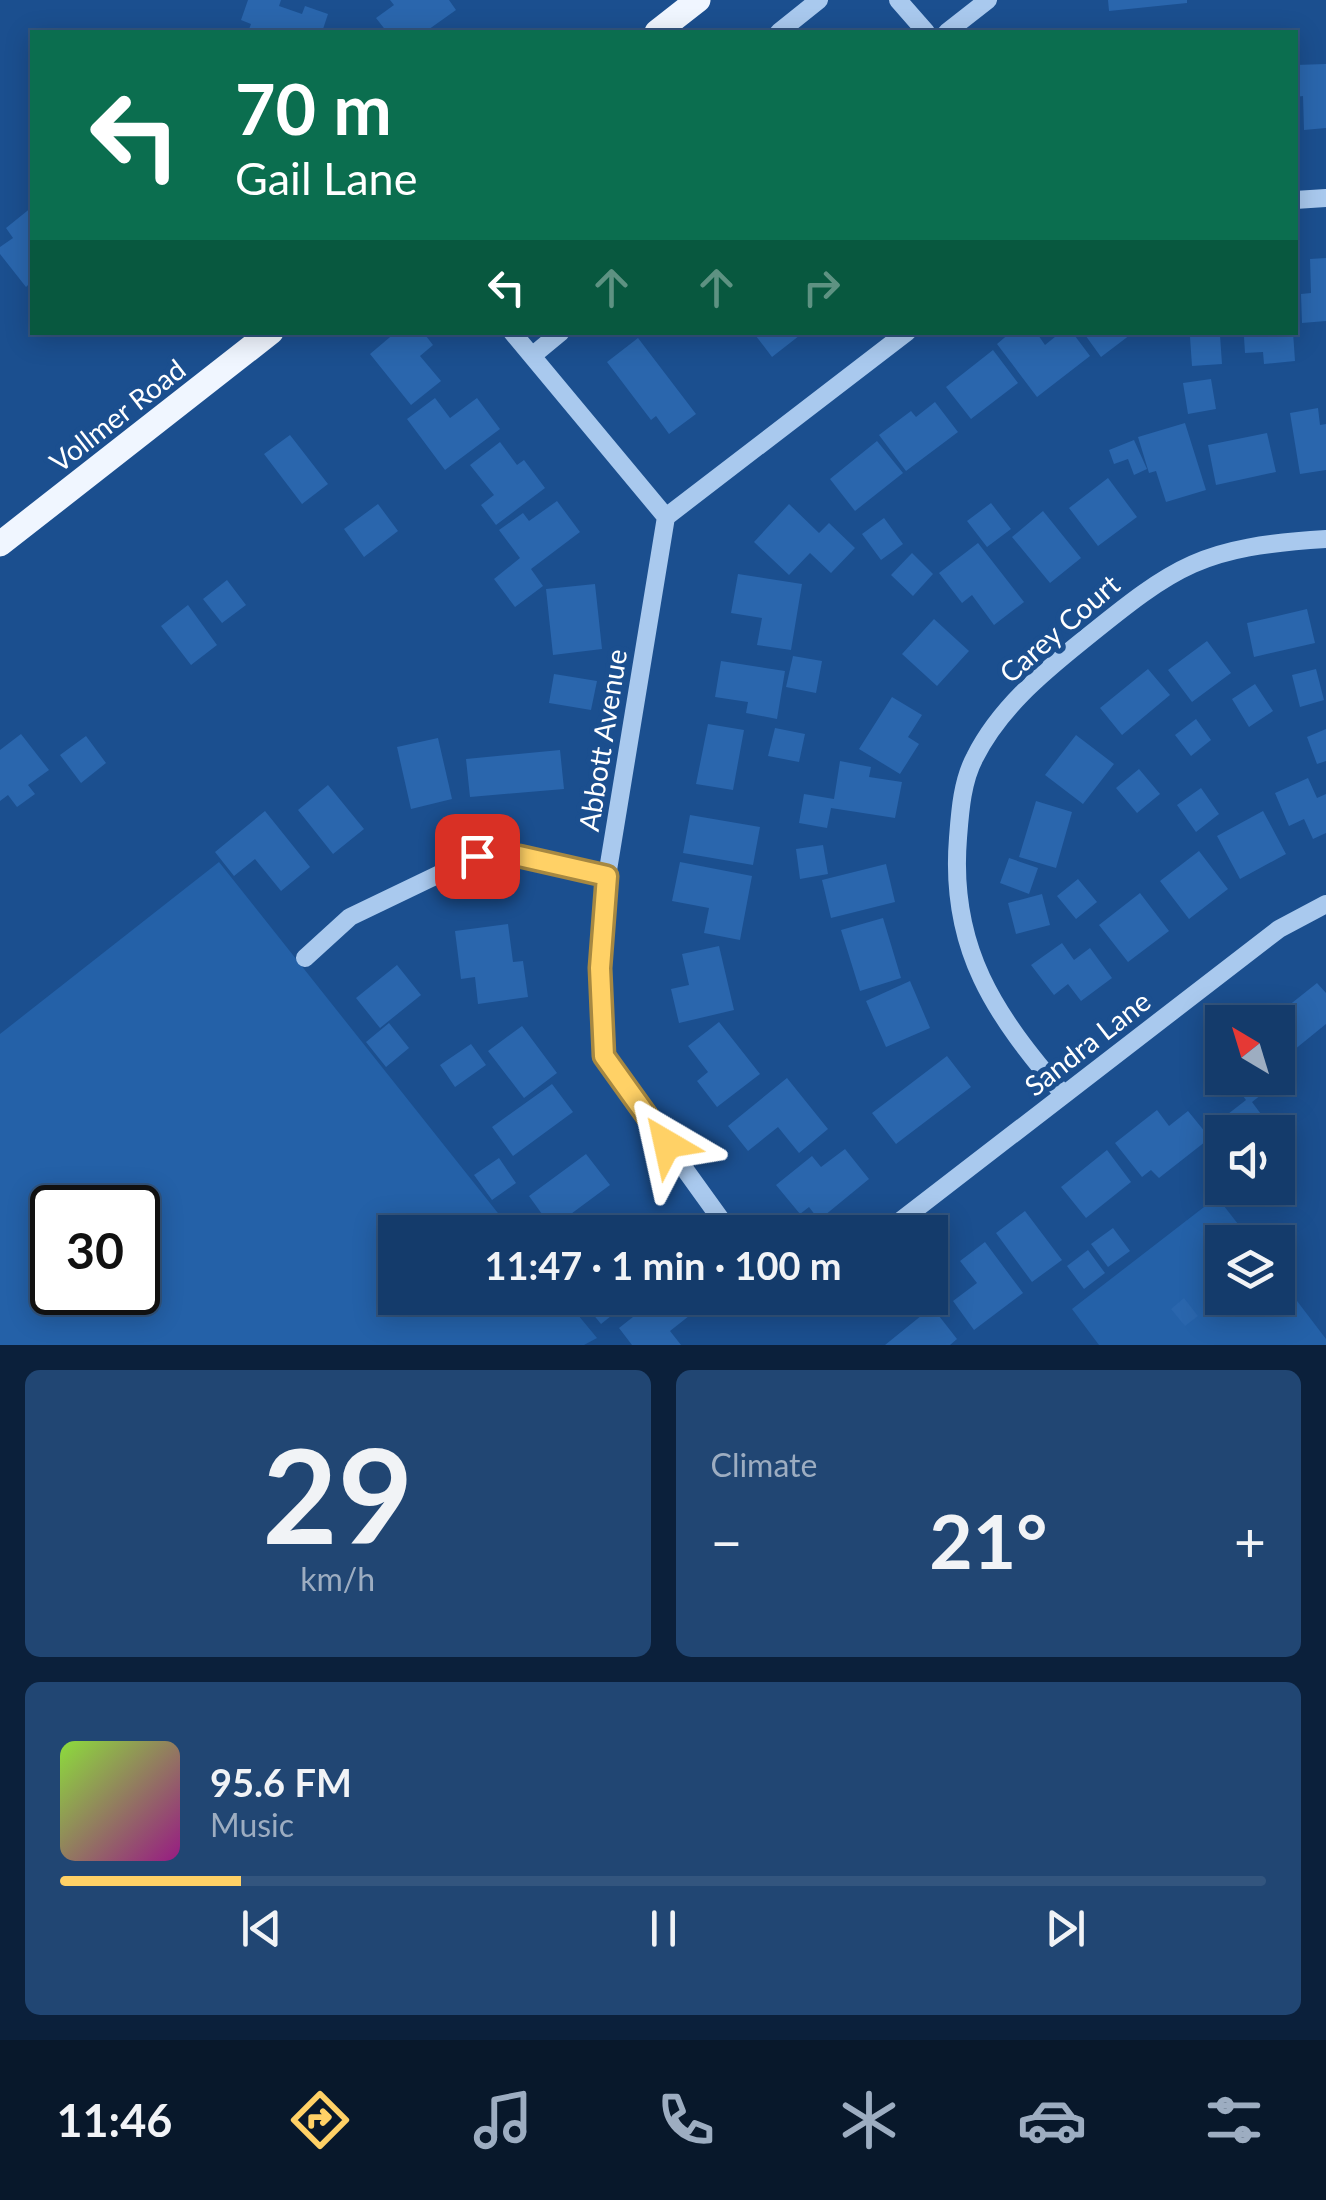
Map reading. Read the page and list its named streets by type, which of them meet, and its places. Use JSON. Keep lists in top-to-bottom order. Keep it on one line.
{"streets":{"main road":["Vollmer Road"],"street":["Carey Court","Abbott Avenue","Sandra Lane"]},"crossings":[["Carey Court","Sandra Lane"]],"north":"top left","page":{"turn":["70 m","Gail Lane"],"limit":"30","trip":"11:47 · 1 min · 100 m","tile":[["29","km/h"],"Climate"],"heat":["−","21°","+"],"song":["95.6 FM","Music"],"tabs":"11:46"}}
